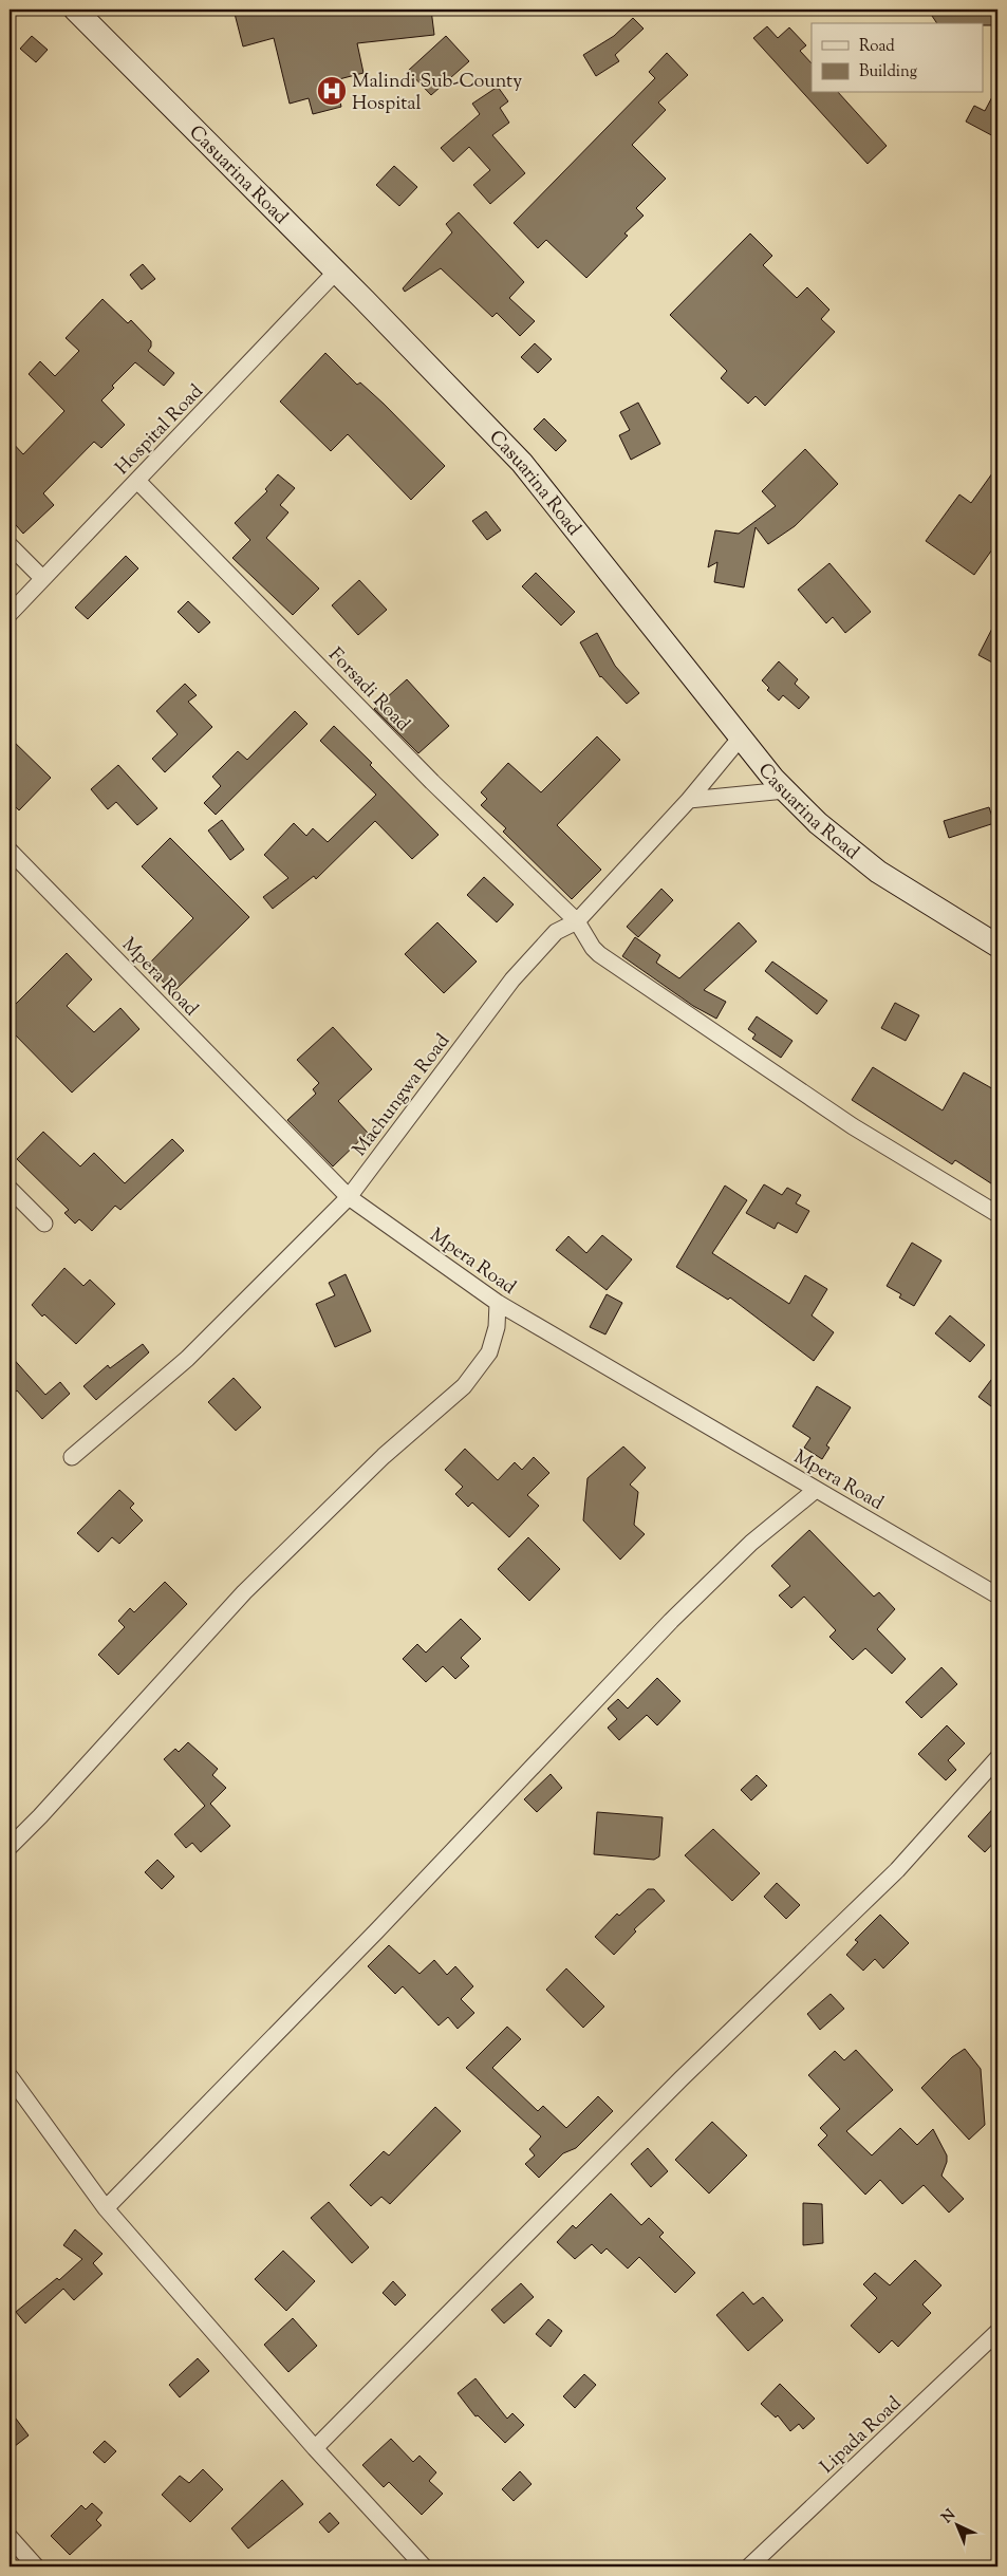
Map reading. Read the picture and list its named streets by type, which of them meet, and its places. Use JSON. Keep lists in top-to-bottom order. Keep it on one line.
{"streets":{"street":["Casuarina Road","Hospital Road","Forsadi Road","Mpera Road","Machungwa Road","Lipada Road"]},"crossings":[["Casuarina Road","Hospital Road"],["Casuarina Road","Machungwa Road"],["Hospital Road","Forsadi Road"],["Forsadi Road","Machungwa Road"],["Mpera Road","Machungwa Road"]],"places":{"hospital":["Malindi Sub-County Hospital"]},"legend":["Road","Building"],"north":"top left"}
